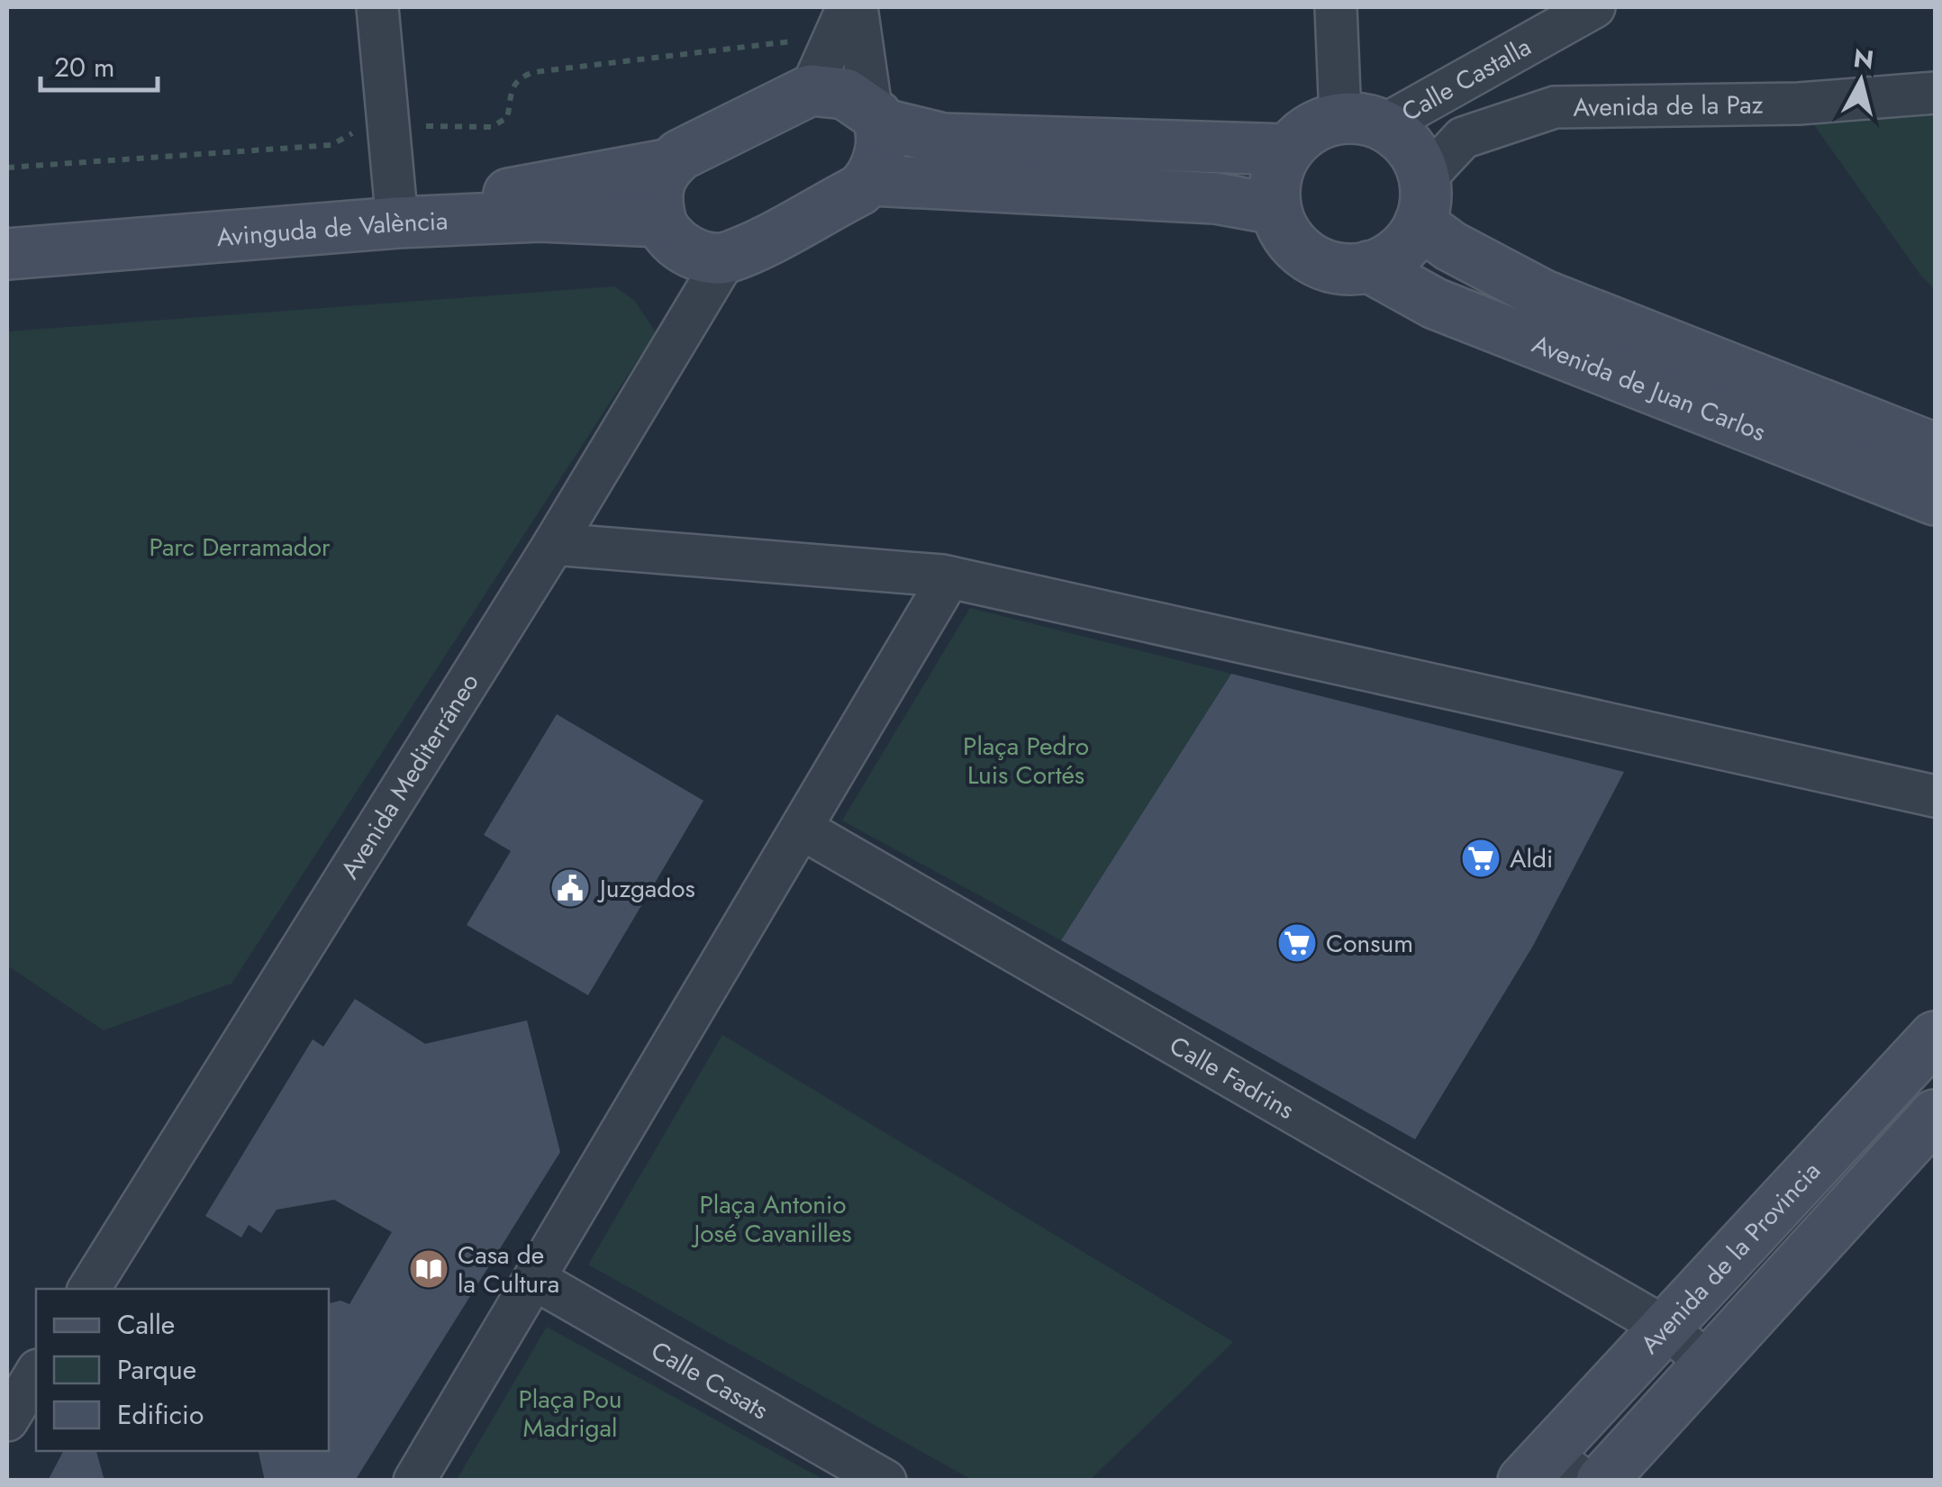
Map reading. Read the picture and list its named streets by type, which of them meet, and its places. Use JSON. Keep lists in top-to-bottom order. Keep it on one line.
{"streets":{"main road":["Avinguda de València","Avenida de Juan Carlos","Avenida de la Provincia"],"street":["Calle Castalla","Avenida de la Paz","Avenida Mediterráneo","Calle Fadrins","Calle Casats"]},"crossings":[["Calle Castalla","Avenida de la Paz"],["Calle Castalla","Avenida de Juan Carlos"],["Avenida de la Paz","Avenida de Juan Carlos"],["Calle Fadrins","Avenida de la Provincia"]],"parks":["Parc Derramador","Plaça Pedro Luis Cortés","Plaça Antonio José Cavanilles","Plaça Pou Madrigal"],"places":{"supermarket":["Aldi","Consum"],"public building":["Juzgados"],"library":["Casa de la Cultura"]},"legend":["Calle","Parque","Edificio"],"scale_bar":"20 m","north":"top"}
